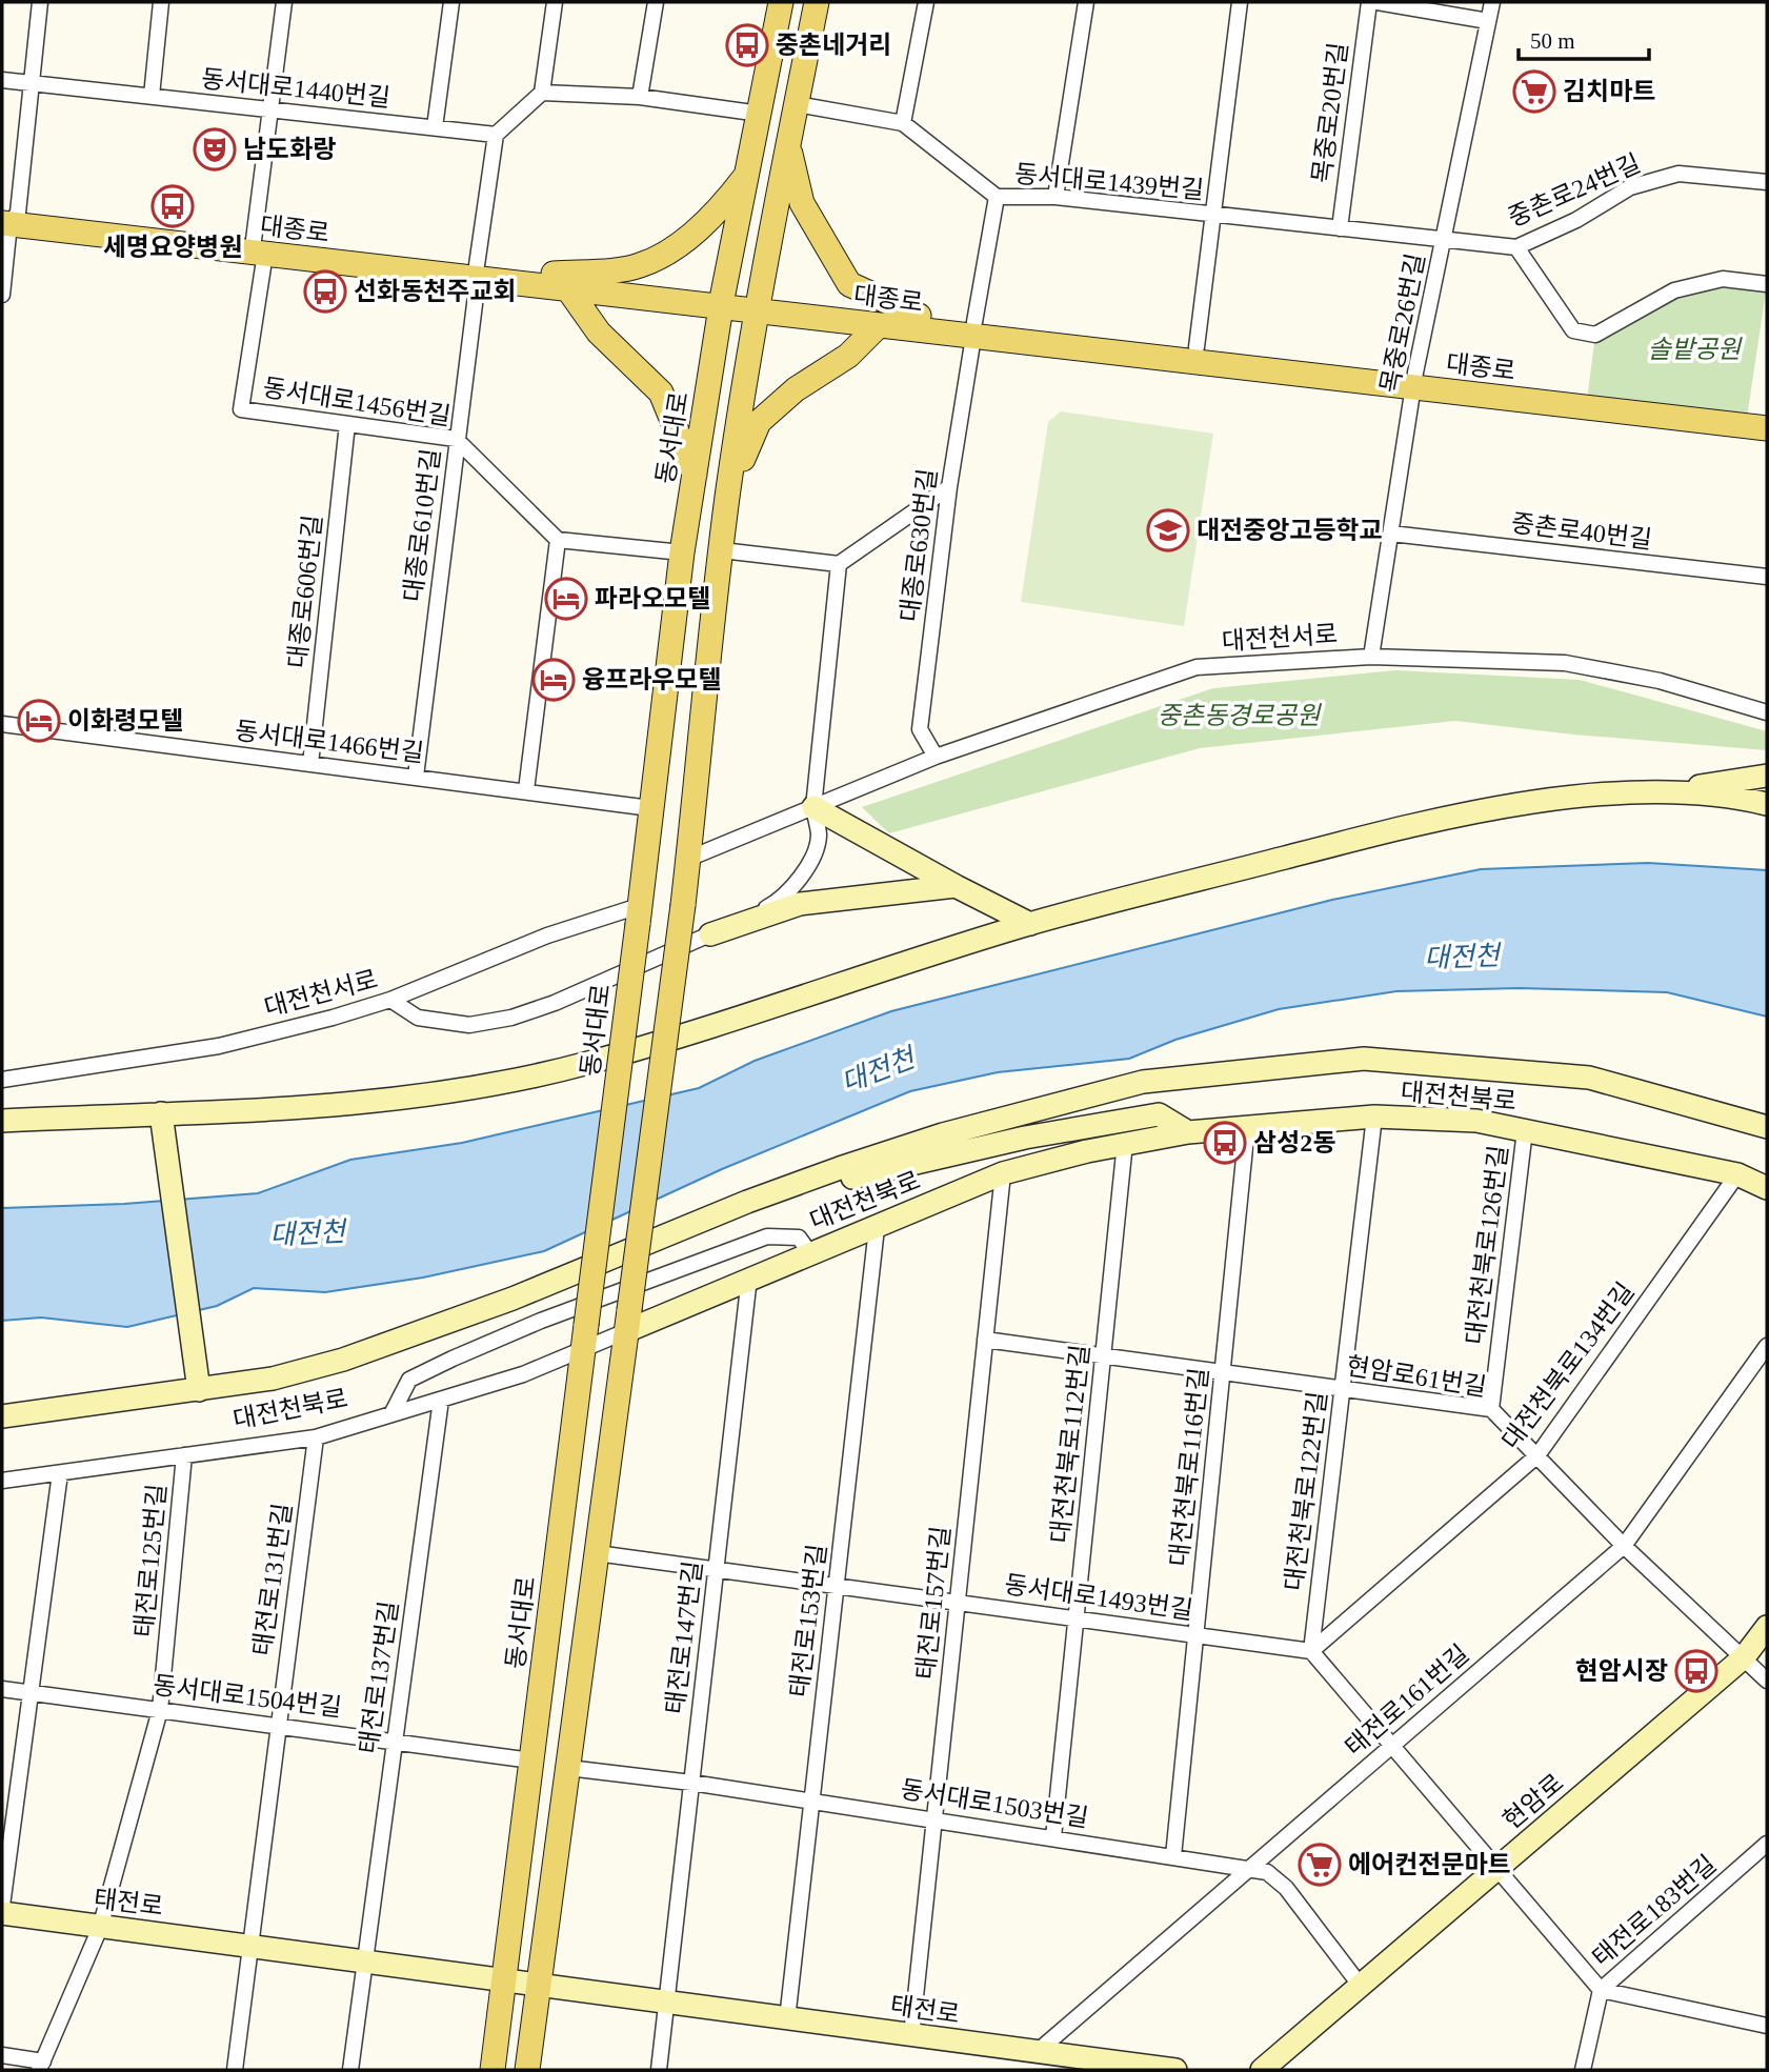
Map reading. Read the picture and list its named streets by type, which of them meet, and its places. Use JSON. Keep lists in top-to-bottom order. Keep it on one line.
{"streets":{"main road":["대종로","동서대로","대전천북로","현암로","태전로"],"street":["동서대로1440번길","목중로20번길","동서대로1439번길","중촌로24번길","목중로26번길","동서대로1456번길","대종로610번길","중촌로40번길","대종로630번길","대종로606번길","대전천서로","동서대로1466번길","대전천북로126번길","대전천북로134번길","현암로61번길","대전천북로112번길","대전천북로116번길","대전천북로122번길","태전로125번길","태전로131번길","동서대로1493번길","태전로157번길","태전로153번길","태전로147번길","태전로137번길","동서대로1504번길","태전로161번길","동서대로1503번길","태전로183번길"]},"crossings":[["동서대로1440번길","대종로610번길"],["목중로20번길","동서대로1439번길"],["동서대로1439번길","중촌로24번길"],["동서대로1439번길","목중로26번길"],["중촌로24번길","목중로26번길"],["대종로","목중로26번길"],["대종로","동서대로1456번길"],["대종로","동서대로"],["대종로","대종로610번길"],["대종로","대종로630번길"],["목중로26번길","중촌로40번길"],["목중로26번길","대전천서로"],["동서대로1456번길","대종로610번길"],["동서대로1456번길","대종로606번길"],["동서대로","대전천서로"],["동서대로","동서대로1466번길"],["동서대로","대전천북로"],["동서대로","동서대로1504번길"],["동서대로","태전로"],["대종로610번길","동서대로1466번길"],["대종로630번길","대전천서로"],["대종로606번길","동서대로1466번길"],["대전천북로","대전천북로126번길"],["대전천북로","대전천북로134번길"],["대전천북로","대전천북로112번길"],["대전천북로","대전천북로116번길"],["대전천북로","대전천북로122번길"],["대전천북로","태전로125번길"],["대전천북로","태전로131번길"],["대전천북로","태전로157번길"],["대전천북로","태전로153번길"],["대전천북로","태전로147번길"],["대전천북로","태전로137번길"],["대전천북로126번길","현암로61번길"],["대전천북로134번길","현암로61번길"],["대전천북로134번길","대전천북로122번길"],["대전천북로134번길","동서대로1493번길"],["현암로61번길","대전천북로112번길"],["현암로61번길","대전천북로116번길"],["현암로61번길","대전천북로122번길"],["현암로61번길","태전로157번길"],["현암로61번길","태전로161번길"],["현암로61번길","현암로"],["대전천북로112번길","동서대로1493번길"],["대전천북로112번길","동서대로1503번길"],["대전천북로116번길","동서대로1493번길"],["대전천북로116번길","동서대로1503번길"],["대전천북로122번길","동서대로1493번길"],["태전로125번길","동서대로1504번길"],["태전로125번길","태전로"],["태전로131번길","동서대로1504번길"],["태전로131번길","태전로"],["동서대로1493번길","태전로157번길"],["동서대로1493번길","태전로153번길"],["동서대로1493번길","태전로147번길"],["태전로157번길","동서대로1503번길"],["태전로157번길","태전로"],["태전로153번길","동서대로1503번길"],["태전로153번길","태전로"],["태전로147번길","동서대로1503번길"],["태전로147번길","태전로"],["태전로137번길","동서대로1504번길"],["태전로137번길","태전로"],["태전로161번길","동서대로1503번길"],["태전로161번길","태전로"],["현암로","동서대로1503번길"]],"water":["대전천"],"parks":["솔밭공원","중촌동경로공원"],"places":{"bus stop":["중촌네거리","세명요양병원","선화동천주교회","삼성2동","현암시장"],"supermarket":["김치마트","에어컨전문마트"],"theatre":["남도화랑"],"school or university":["대전중앙고등학교"],"hotel":["파라오모텔","융프라우모텔","이화령모텔"]},"scale_bar":"50 m"}
